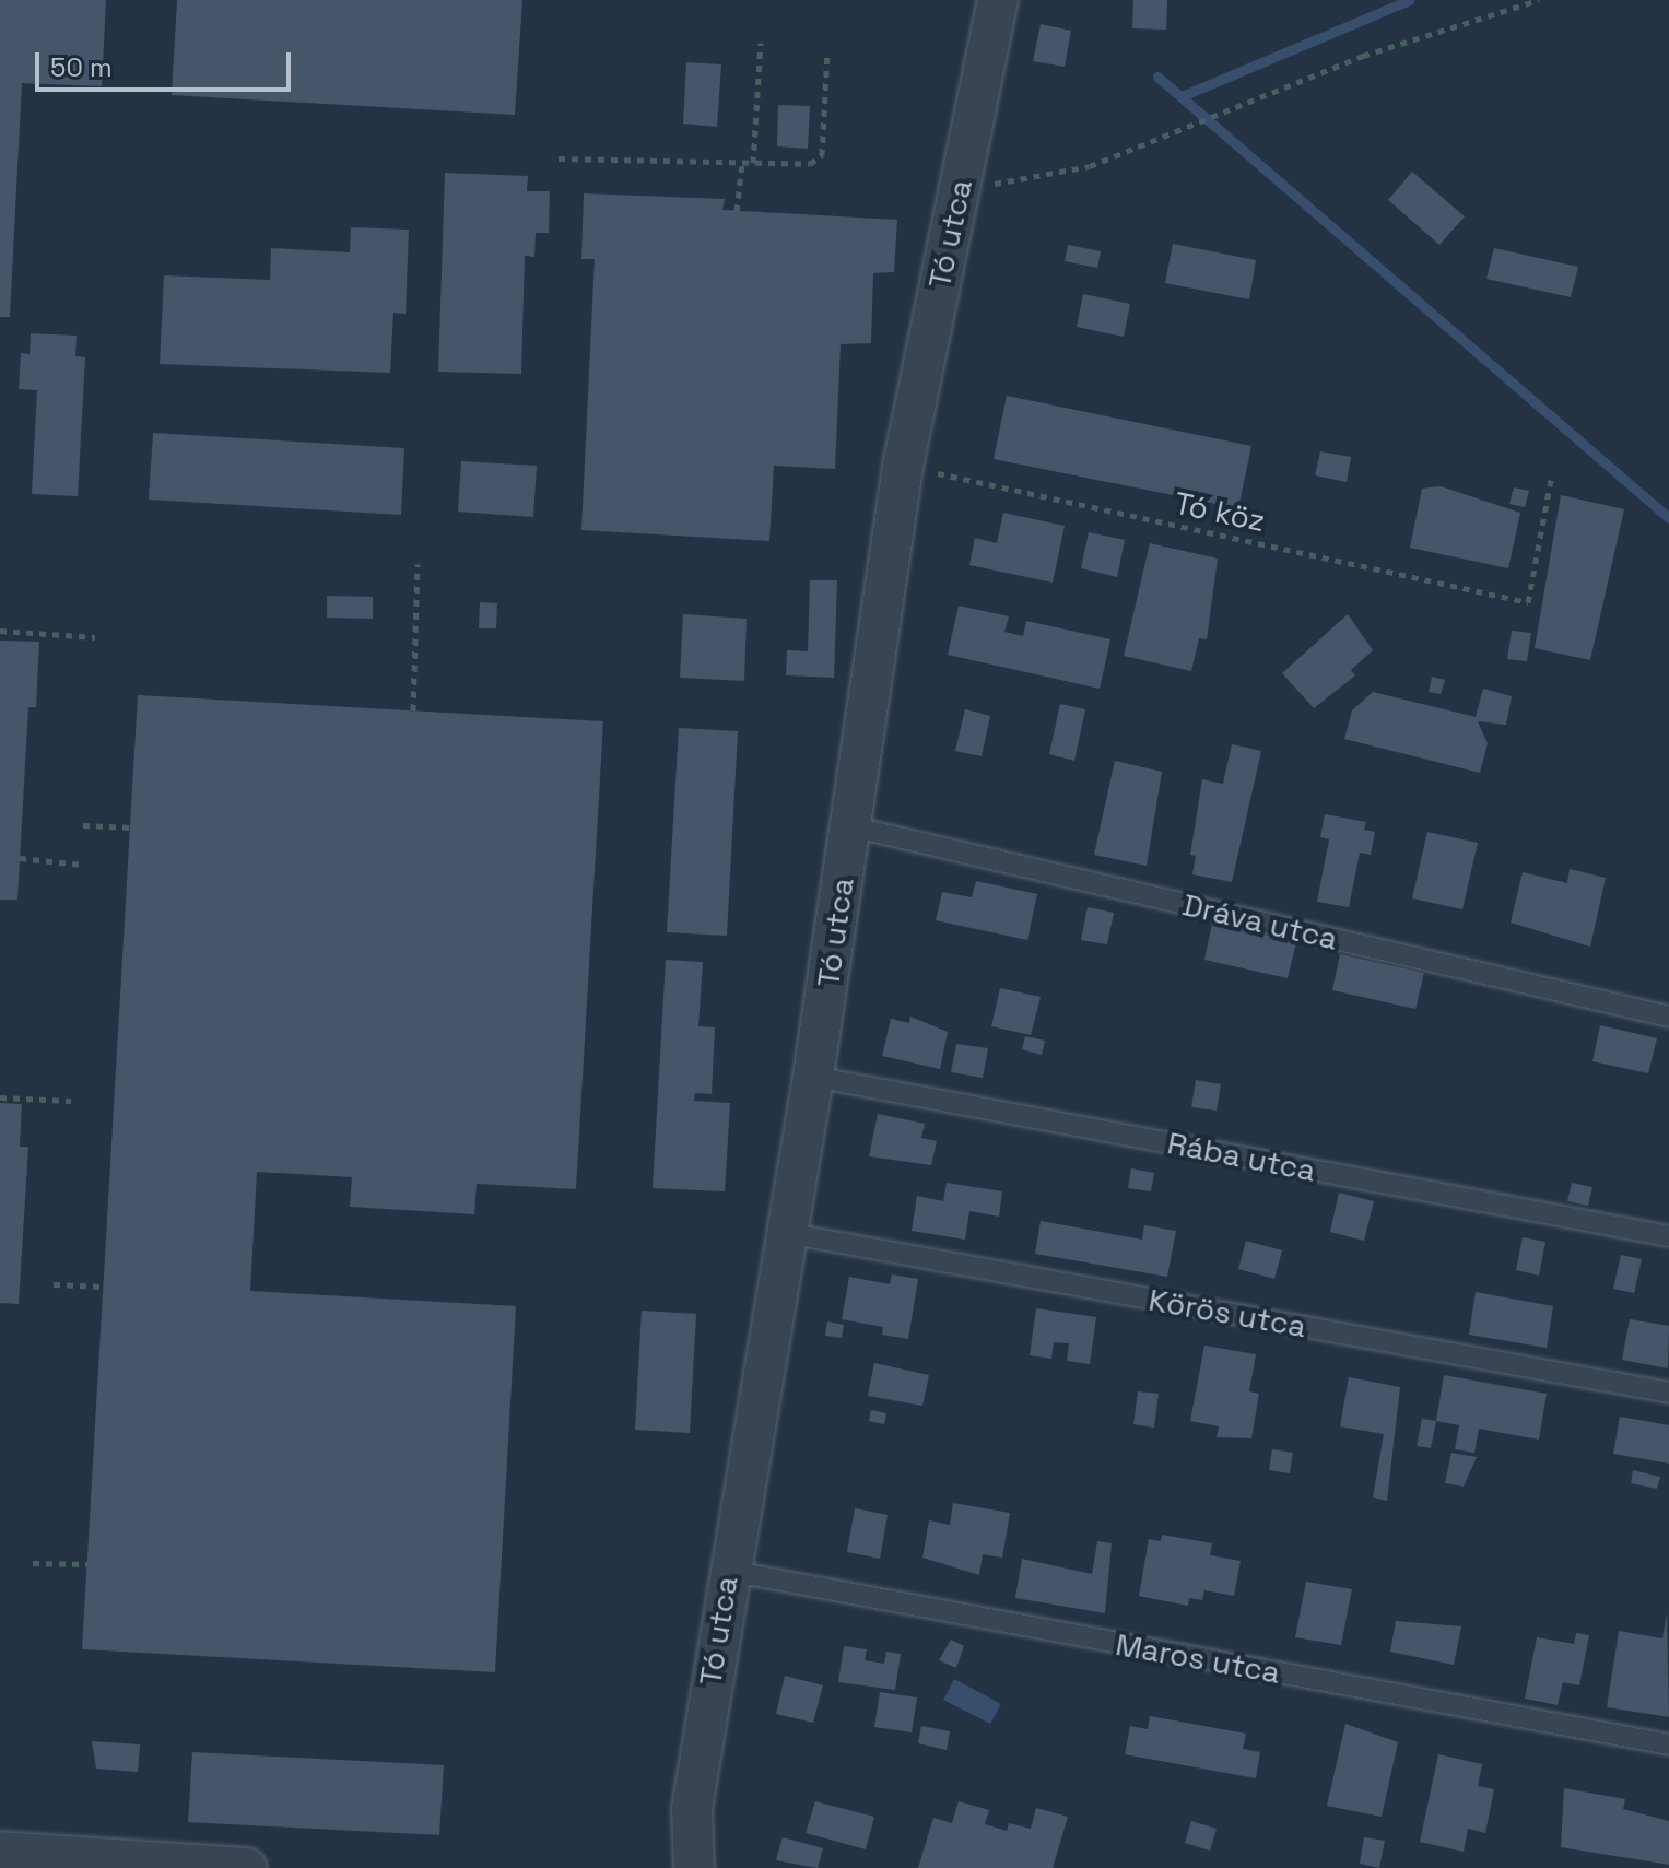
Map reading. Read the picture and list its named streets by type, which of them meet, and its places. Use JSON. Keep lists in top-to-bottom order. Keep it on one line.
{"streets":{"street":["Tó utca"],"lane":["Dráva utca","Rába utca","Körös utca","Maros utca"],"path":["Tó köz"]},"crossings":[["Tó utca","Tó köz"],["Tó utca","Dráva utca"],["Tó utca","Rába utca"],["Tó utca","Körös utca"],["Tó utca","Maros utca"]],"scale_bar":"50 m"}
